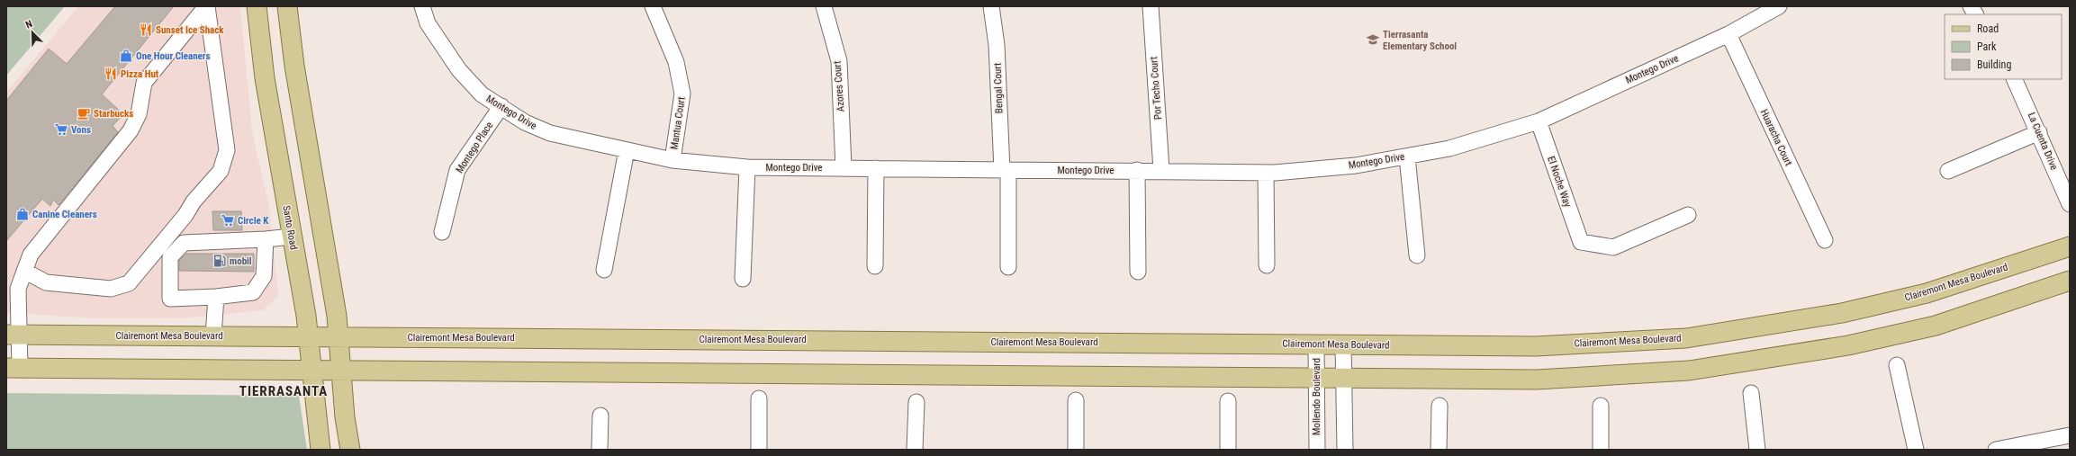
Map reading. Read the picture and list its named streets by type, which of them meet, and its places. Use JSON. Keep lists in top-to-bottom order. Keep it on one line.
{"streets":{"main road":["Santo Road","Clairemont Mesa Boulevard"],"street":["Montego Drive","Azores Court","Bengal Court","Por Techo Court","Mantua Court","Huaracha Court","La Cuenta Drive","Montego Place","El Noche Way","Mollendo Boulevard"]},"crossings":[["Montego Drive","Azores Court"],["Montego Drive","Bengal Court"],["Montego Drive","Por Techo Court"],["Montego Drive","Mantua Court"],["Montego Drive","Huaracha Court"],["Montego Drive","Montego Place"],["Montego Drive","El Noche Way"],["Santo Road","Clairemont Mesa Boulevard"],["Clairemont Mesa Boulevard","Mollendo Boulevard"]],"districts":["TIERRASANTA"],"places":{"restaurant":["Sunset Ice Shack","Pizza Hut"],"school or university":["Tierrasanta Elementary School"],"shop":["One Hour Cleaners","Canine Cleaners"],"cafe":["Starbucks"],"supermarket":["Vons","Circle K"],"fuel station":["mobil"]},"legend":["Road","Park","Building"],"north":"top left"}
